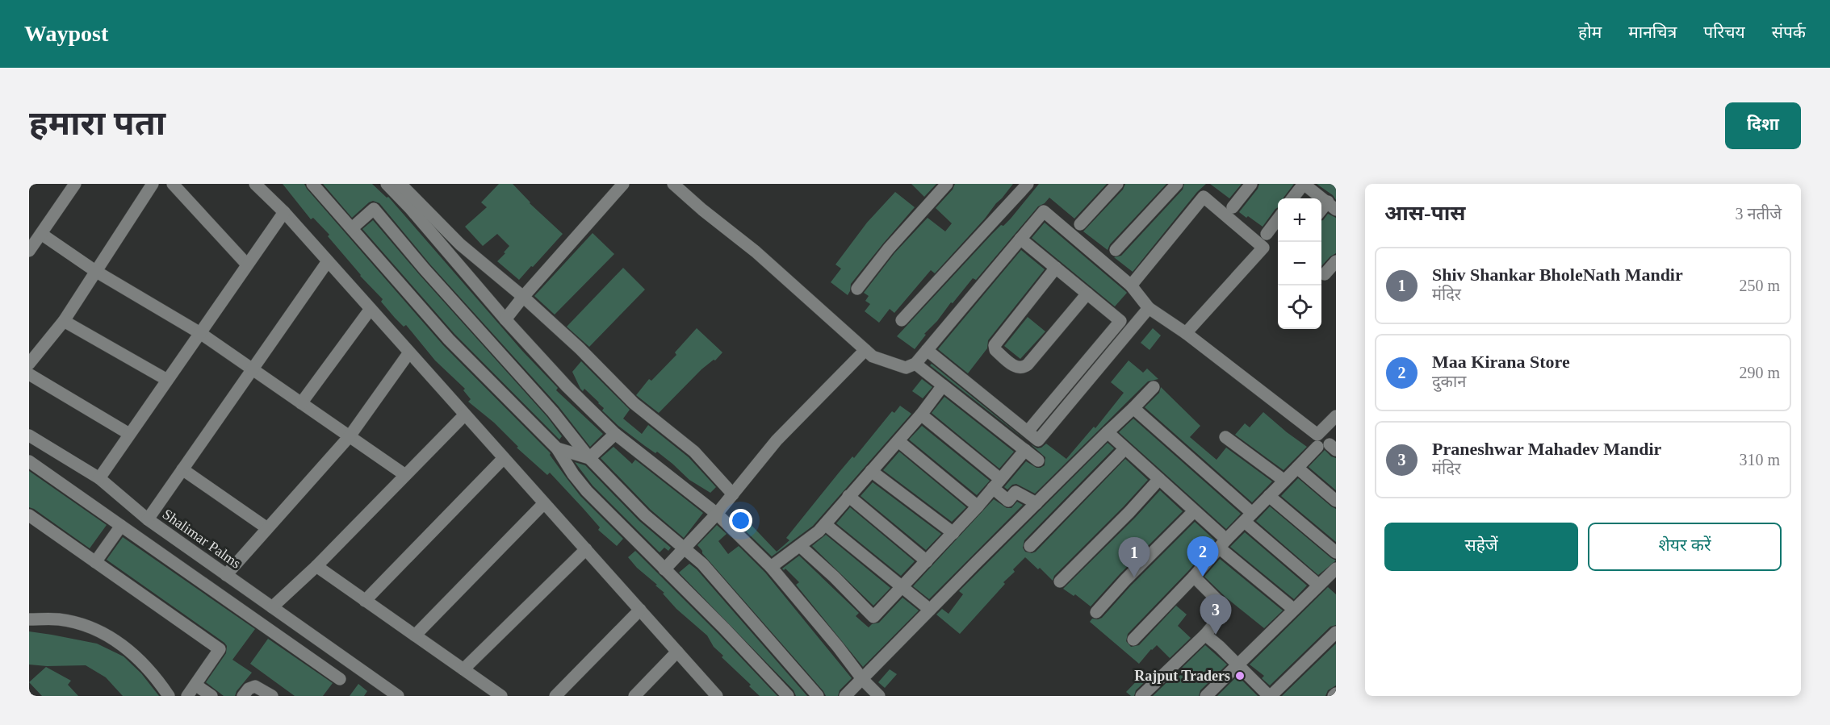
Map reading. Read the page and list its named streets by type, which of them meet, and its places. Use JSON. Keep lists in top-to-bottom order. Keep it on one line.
{"streets":{"street":["Shalimar Palms"]},"places":["Rajput Traders"],"page":{"header":"Waypost","nav":["होम","मानचित्र","परिचय","संपर्क"],"buttons":["दिशा",["सहेजें","शेयर करें"]],"title":"हमारा पता","heading":["आस-पास","3 नतीजे"],"map_buttons":["+","−"],"list":[{"mark":"1","name":"Shiv Shankar BholeNath Mandir","note":"मंदिर","value":"250 m"},{"mark":"2","name":"Maa Kirana Store","note":"दुकान","value":"290 m"},{"mark":"3","name":"Praneshwar Mahadev Mandir","note":"मंदिर","value":"310 m"}],"pins":["2","1","3"]}}
